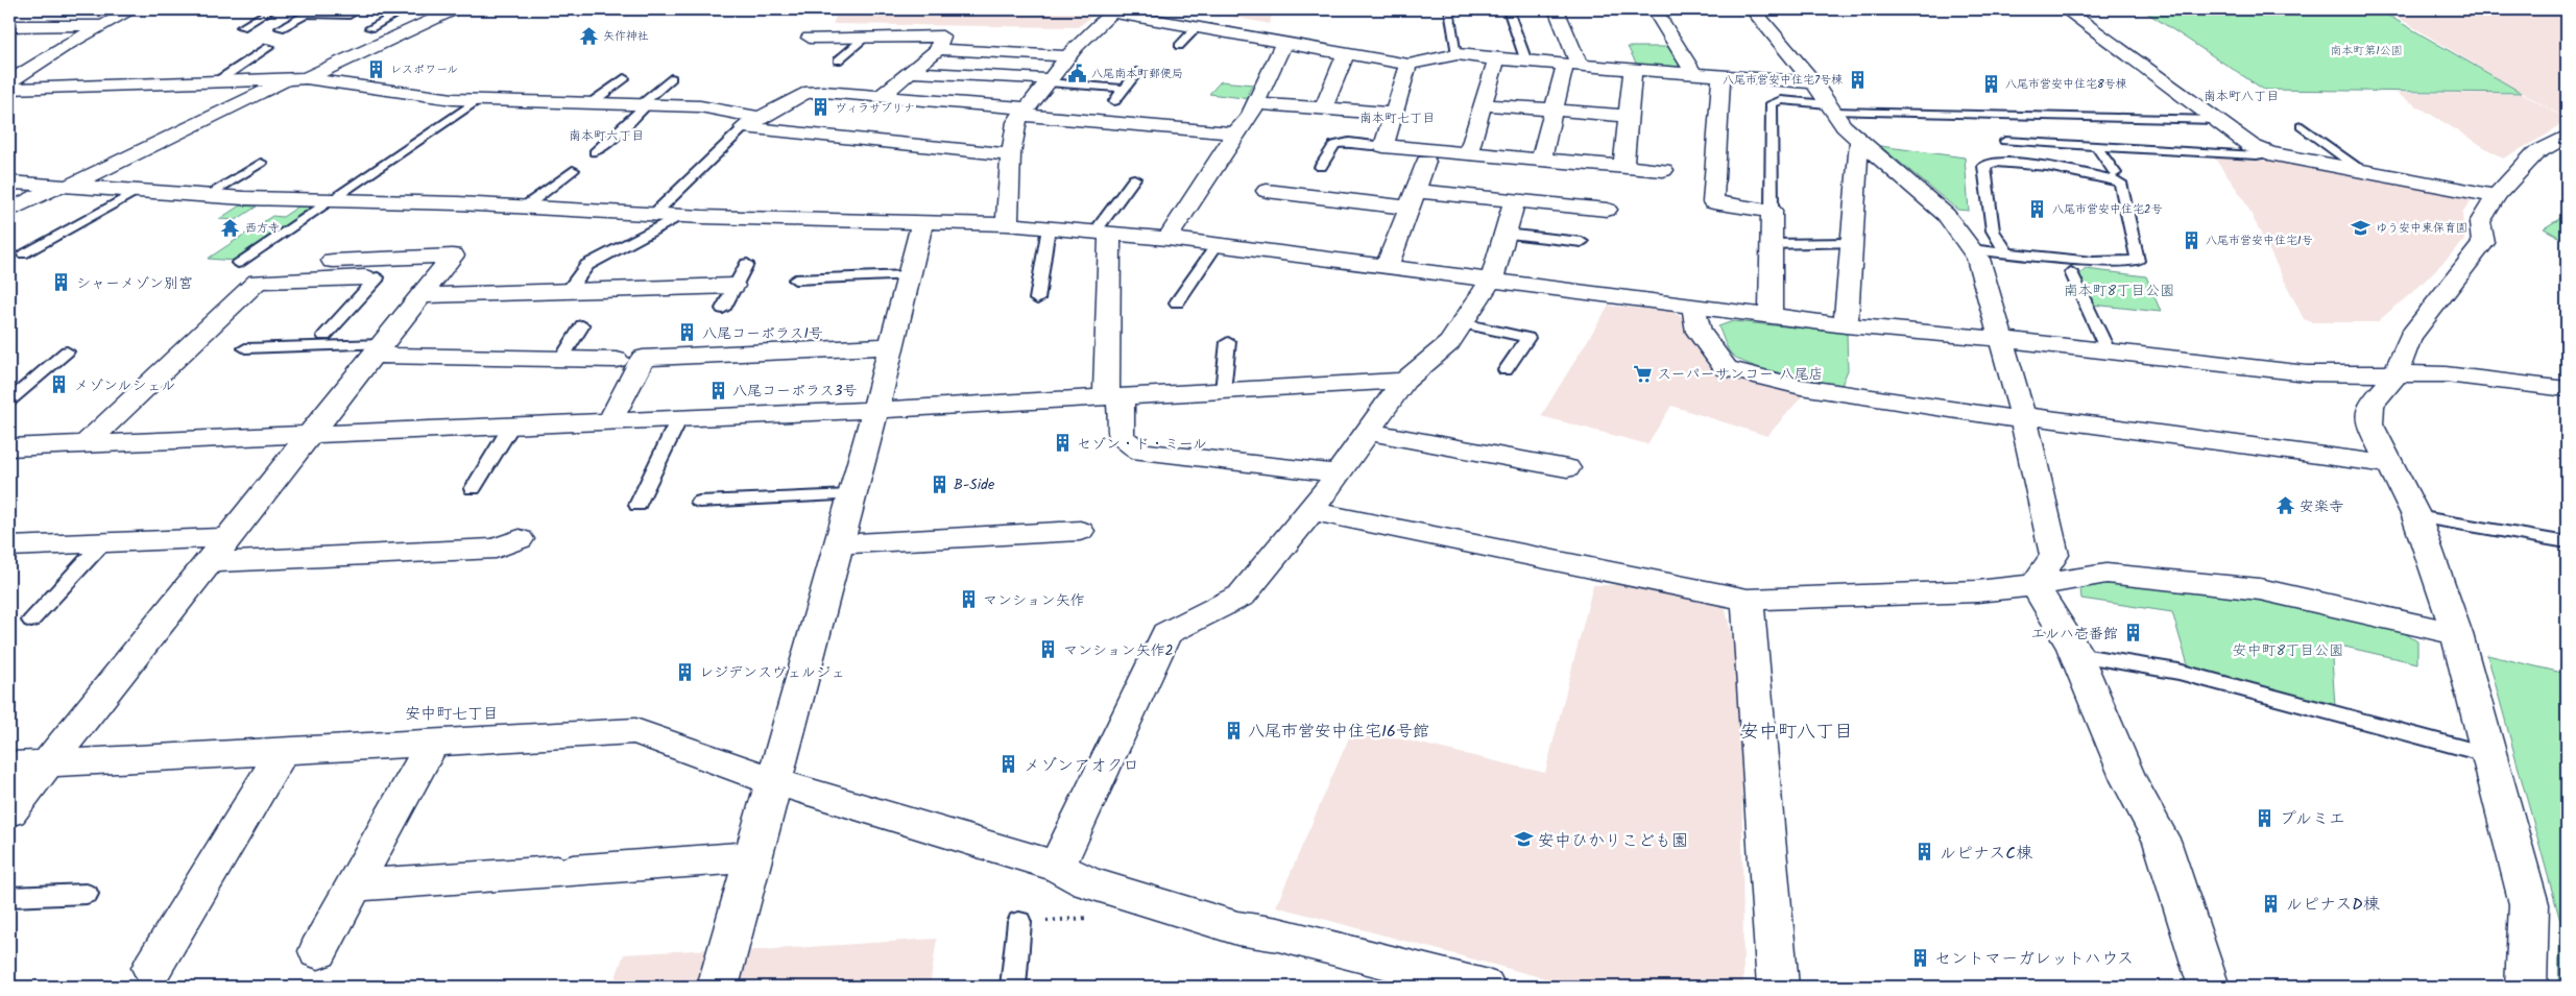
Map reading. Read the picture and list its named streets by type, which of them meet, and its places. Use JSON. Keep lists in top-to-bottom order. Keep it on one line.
{"districts":["南本町八丁目","南本町七丁目","南本町六丁目","安中町七丁目","安中町八丁目"],"parks":["南本町第1公園","南本町8丁目公園","安中町8丁目公園"],"places":{"temple":["矢作神社","西方寺","安楽寺"],"building":["レスポワール","八尾市営安中住宅7号棟","八尾市営安中住宅8号棟","ヴィラサブリナ","八尾市営安中住宅2号","八尾市営安中住宅1号","シャーメゾン別宮","八尾コーポラス1号","メゾンルシェル","八尾コーポラス3号","セゾン・ド・ミール","B-Side","マンション矢作","エルハ壱番館","マンション矢作2","レジデンスヴェルジェ","八尾市営安中住宅16号館","メゾンアオクロ","プルミエ","ルピナスC棟","ルピナスD棟","セントマーガレットハウス"],"public building":["八尾南本町郵便局"],"school or university":["ゆう安中東保育園","安中ひかりこども園"],"supermarket":["スーパーサンコー 八尾店"]}}
